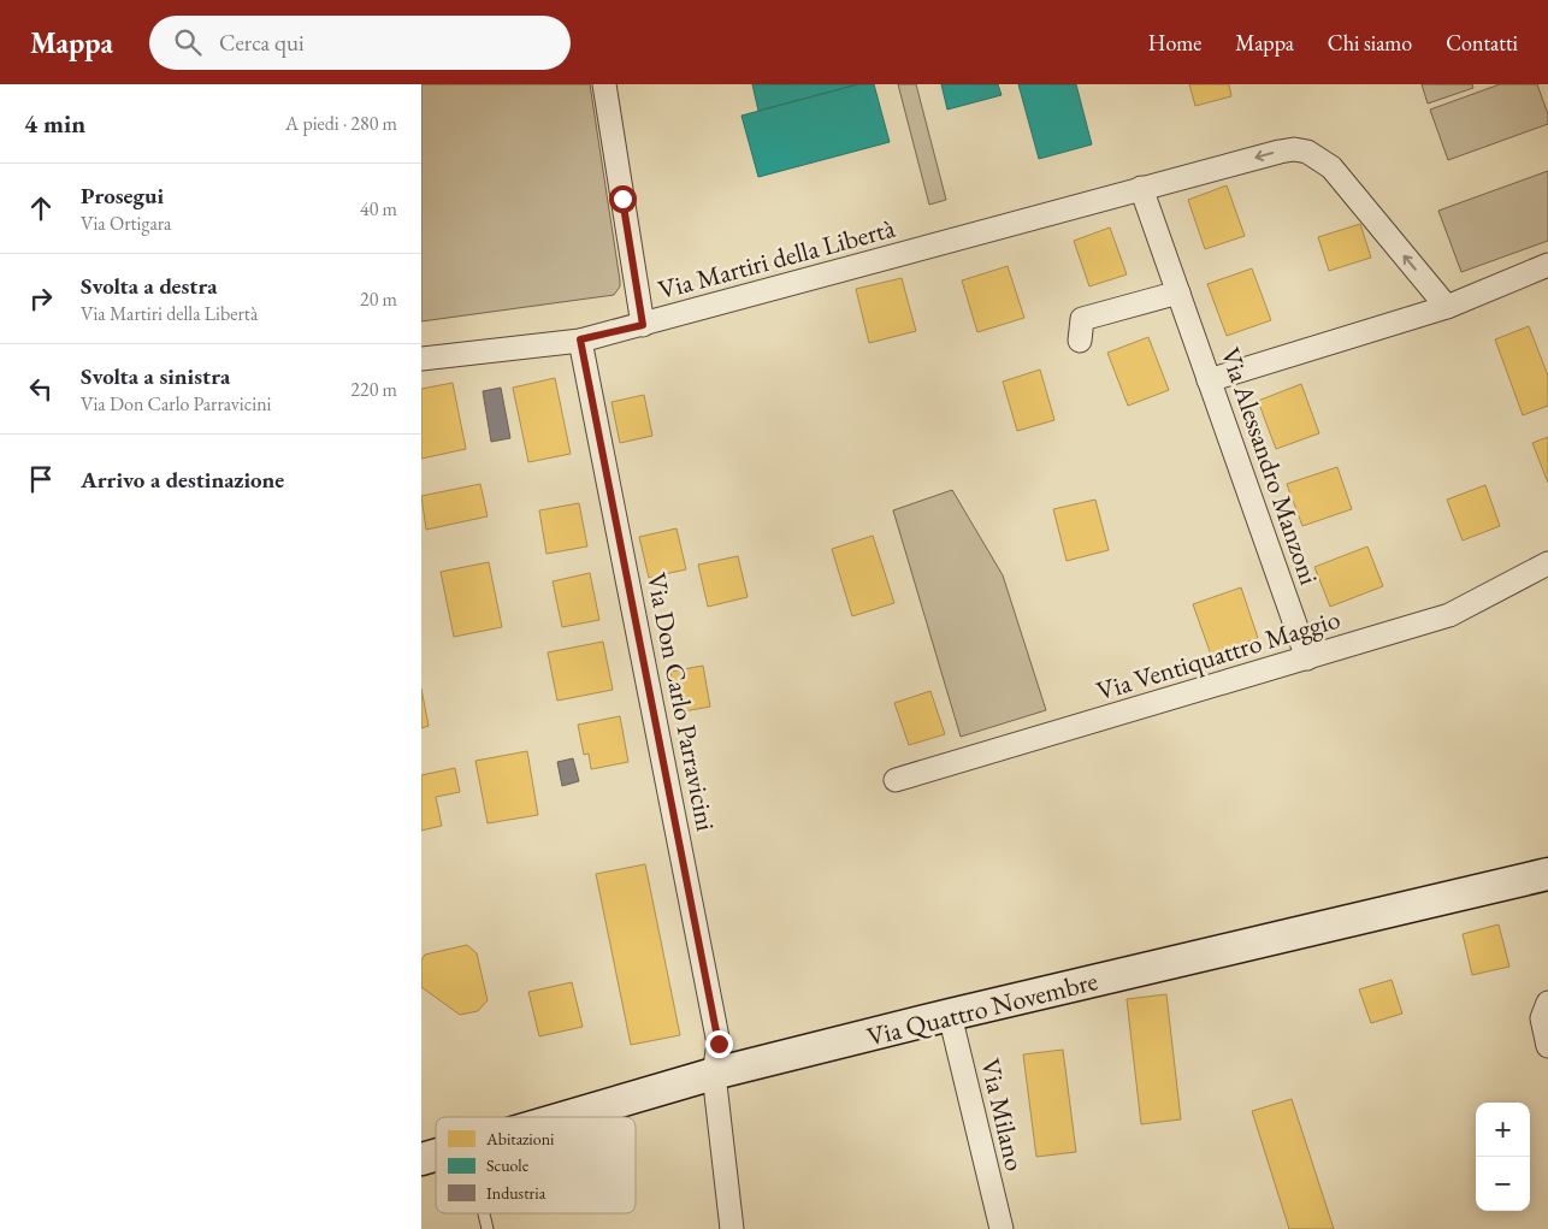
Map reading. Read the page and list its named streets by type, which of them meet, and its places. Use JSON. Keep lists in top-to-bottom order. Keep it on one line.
{"streets":{"street":["Via Martiri della Libertà","Via Alessandro Manzoni","Via Ventiquattro Maggio","Via Don Carlo Parravicini","Via Quattro Novembre","Via Milano"]},"crossings":[["Via Martiri della Libertà","Via Alessandro Manzoni"],["Via Martiri della Libertà","Via Don Carlo Parravicini"],["Via Alessandro Manzoni","Via Ventiquattro Maggio"],["Via Don Carlo Parravicini","Via Quattro Novembre"],["Via Quattro Novembre","Via Milano"]],"legend":["Abitazioni","Scuole","Industria"],"page":{"header":"Mappa","search":"Cerca qui","nav":["Home","Mappa","Chi siamo","Contatti"],"heading":["4 min","A piedi · 280 m"],"list":[["Prosegui","Via Ortigara","40 m"],["Svolta a destra","Via Martiri della Libertà","20 m"],["Svolta a sinistra","Via Don Carlo Parravicini","220 m"],"Arrivo a destinazione"],"map_buttons":["+","−"]}}
